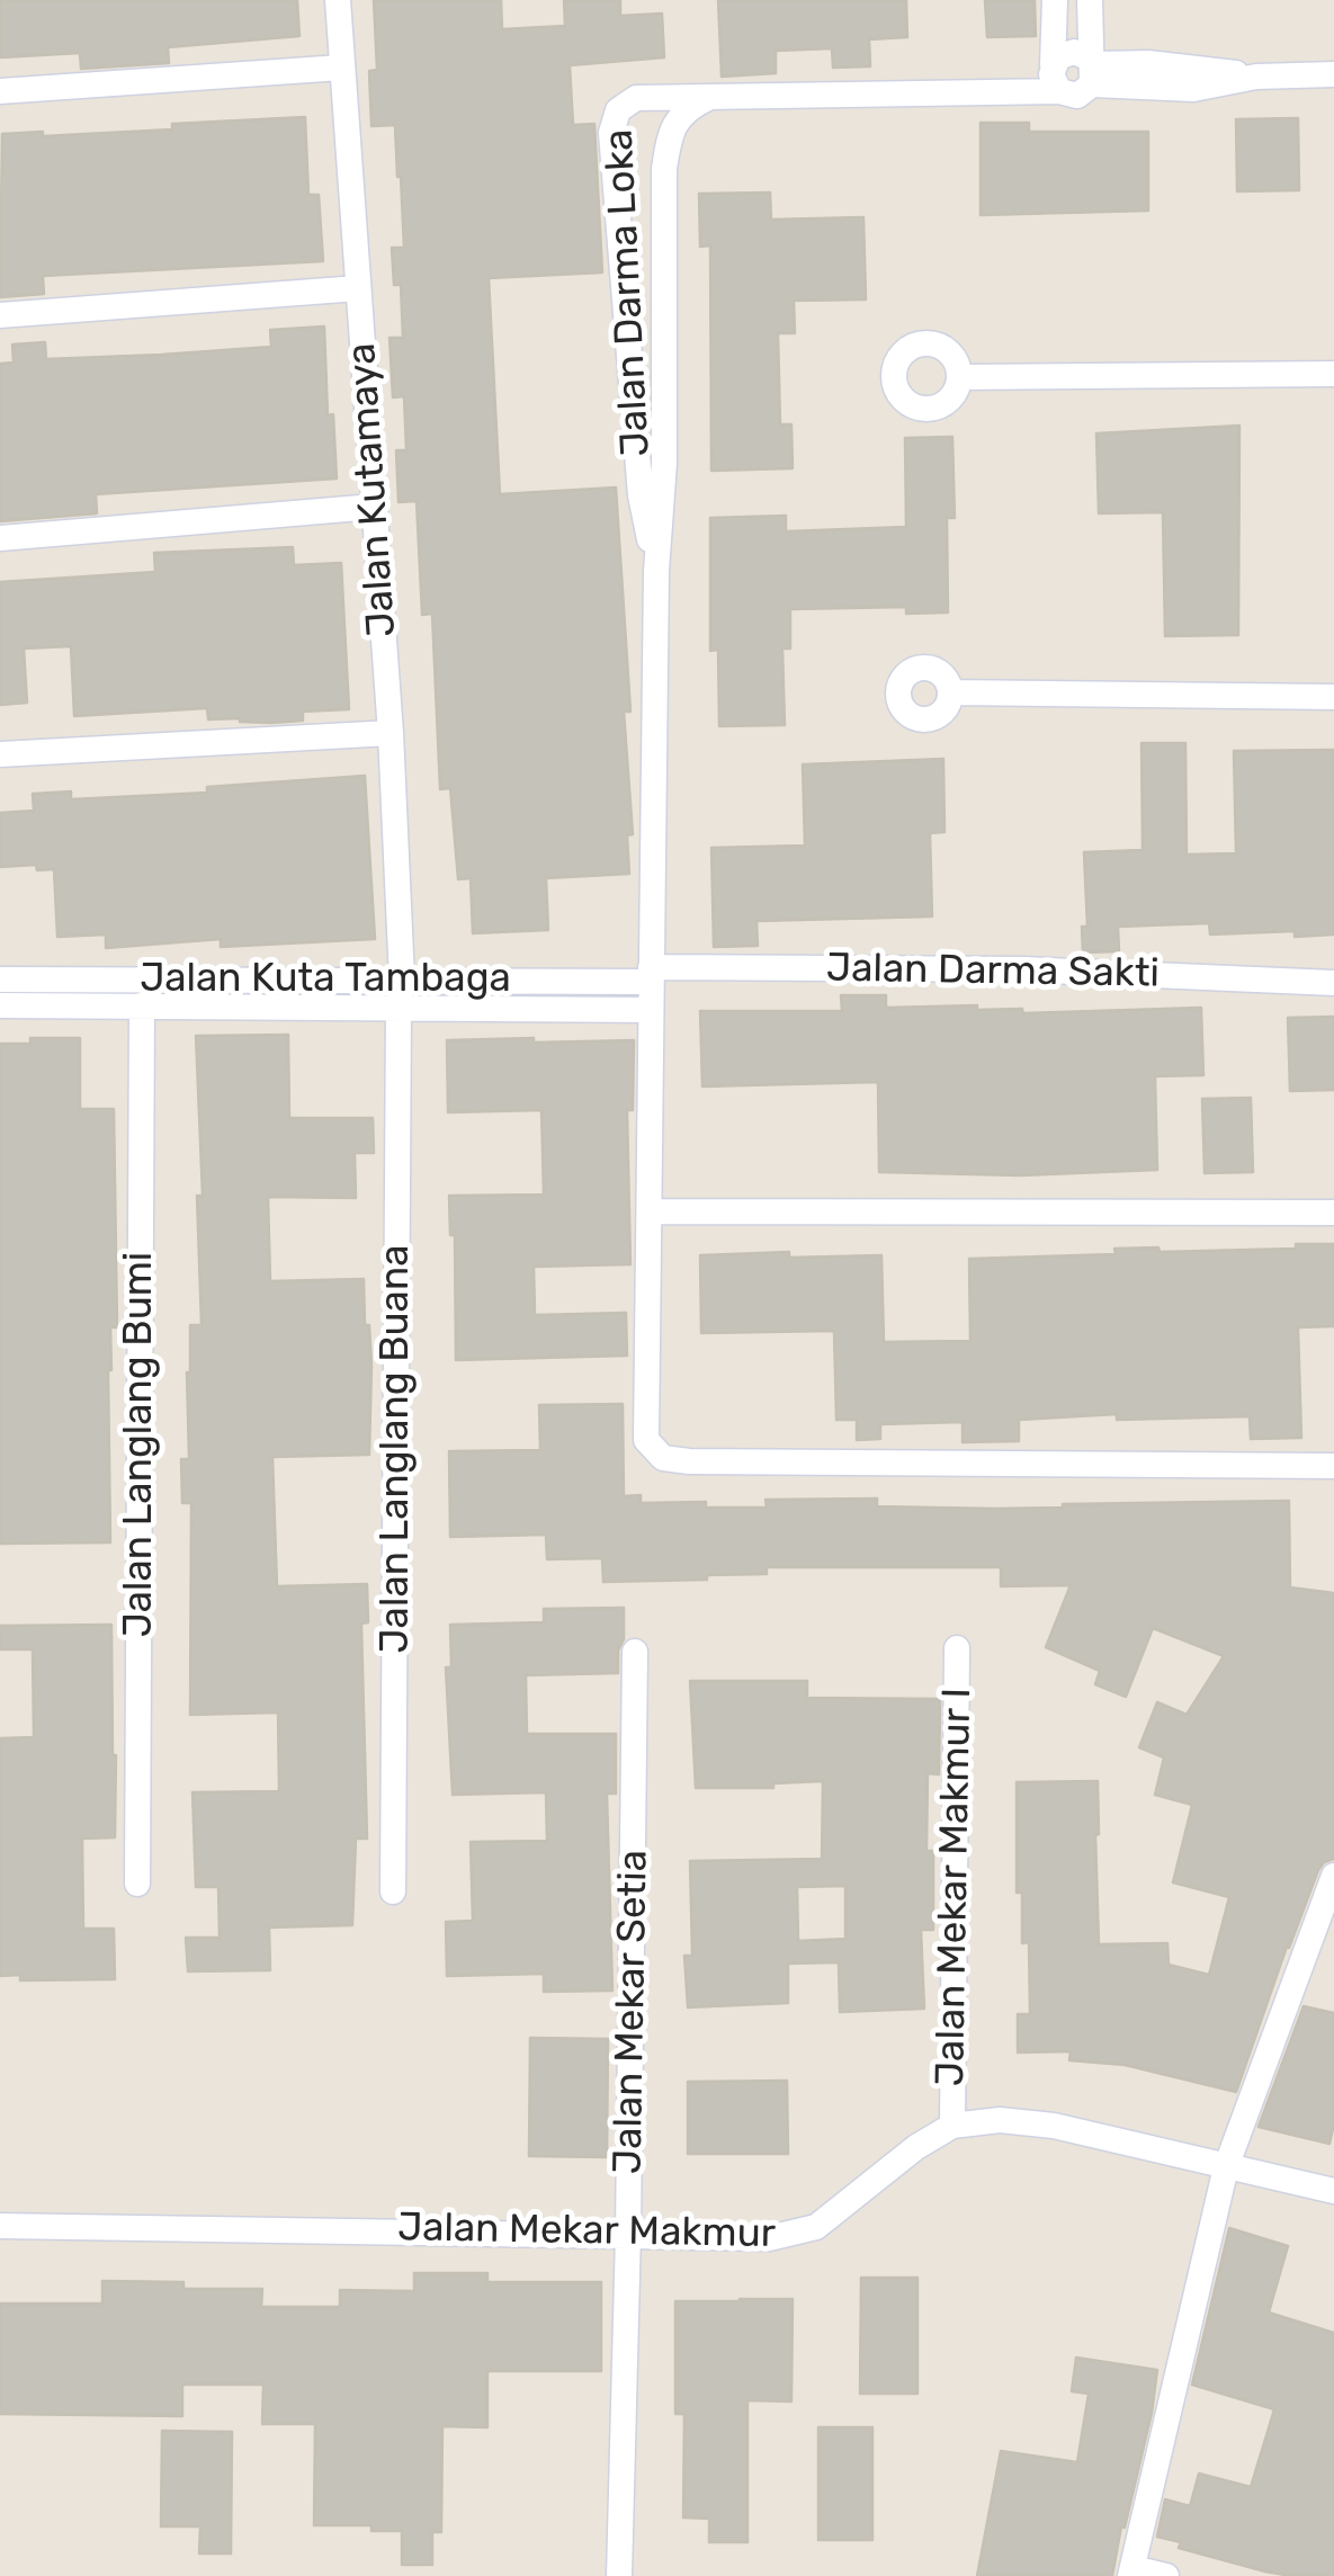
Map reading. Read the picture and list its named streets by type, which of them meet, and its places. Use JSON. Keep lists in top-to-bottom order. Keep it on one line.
{"streets":{"street":["Jalan Darma Loka","Jalan Kutamaya","Jalan Darma Sakti","Jalan Kuta Tambaga","Jalan Langlang Bumi","Jalan Langlang Buana","Jalan Mekar Makmur I","Jalan Mekar Setia","Jalan Mekar Makmur"]},"crossings":[["Jalan Darma Loka","Jalan Darma Sakti"],["Jalan Darma Loka","Jalan Kuta Tambaga"],["Jalan Kutamaya","Jalan Kuta Tambaga"],["Jalan Kutamaya","Jalan Langlang Buana"],["Jalan Darma Sakti","Jalan Kuta Tambaga"],["Jalan Kuta Tambaga","Jalan Langlang Bumi"],["Jalan Kuta Tambaga","Jalan Langlang Buana"],["Jalan Mekar Makmur I","Jalan Mekar Makmur"],["Jalan Mekar Setia","Jalan Mekar Makmur"]]}
